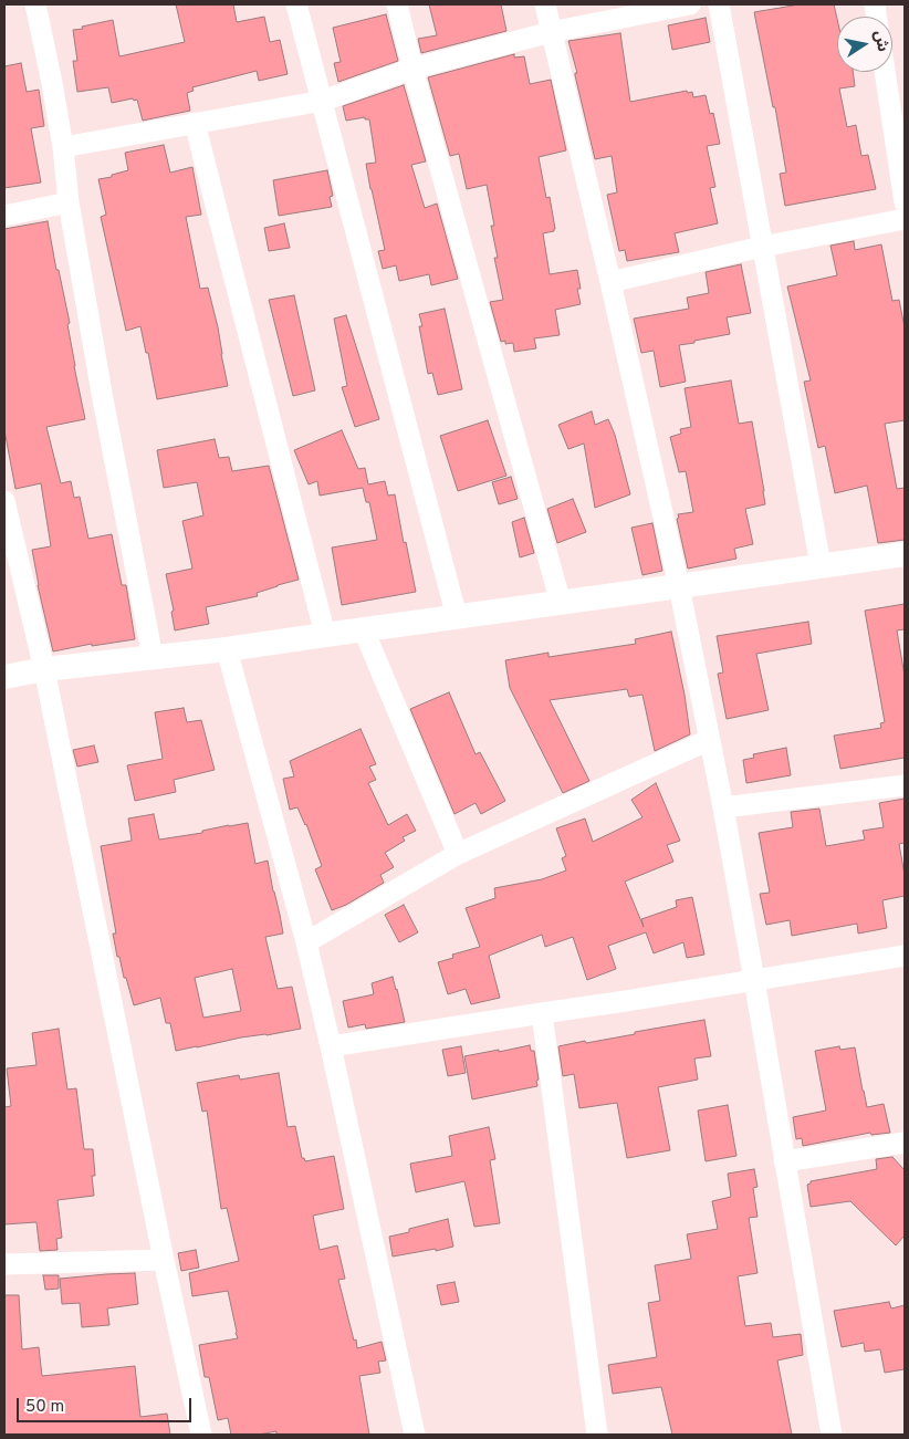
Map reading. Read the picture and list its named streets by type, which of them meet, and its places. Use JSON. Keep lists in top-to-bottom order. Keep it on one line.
{"scale_bar":"50 m","north":"right"}
